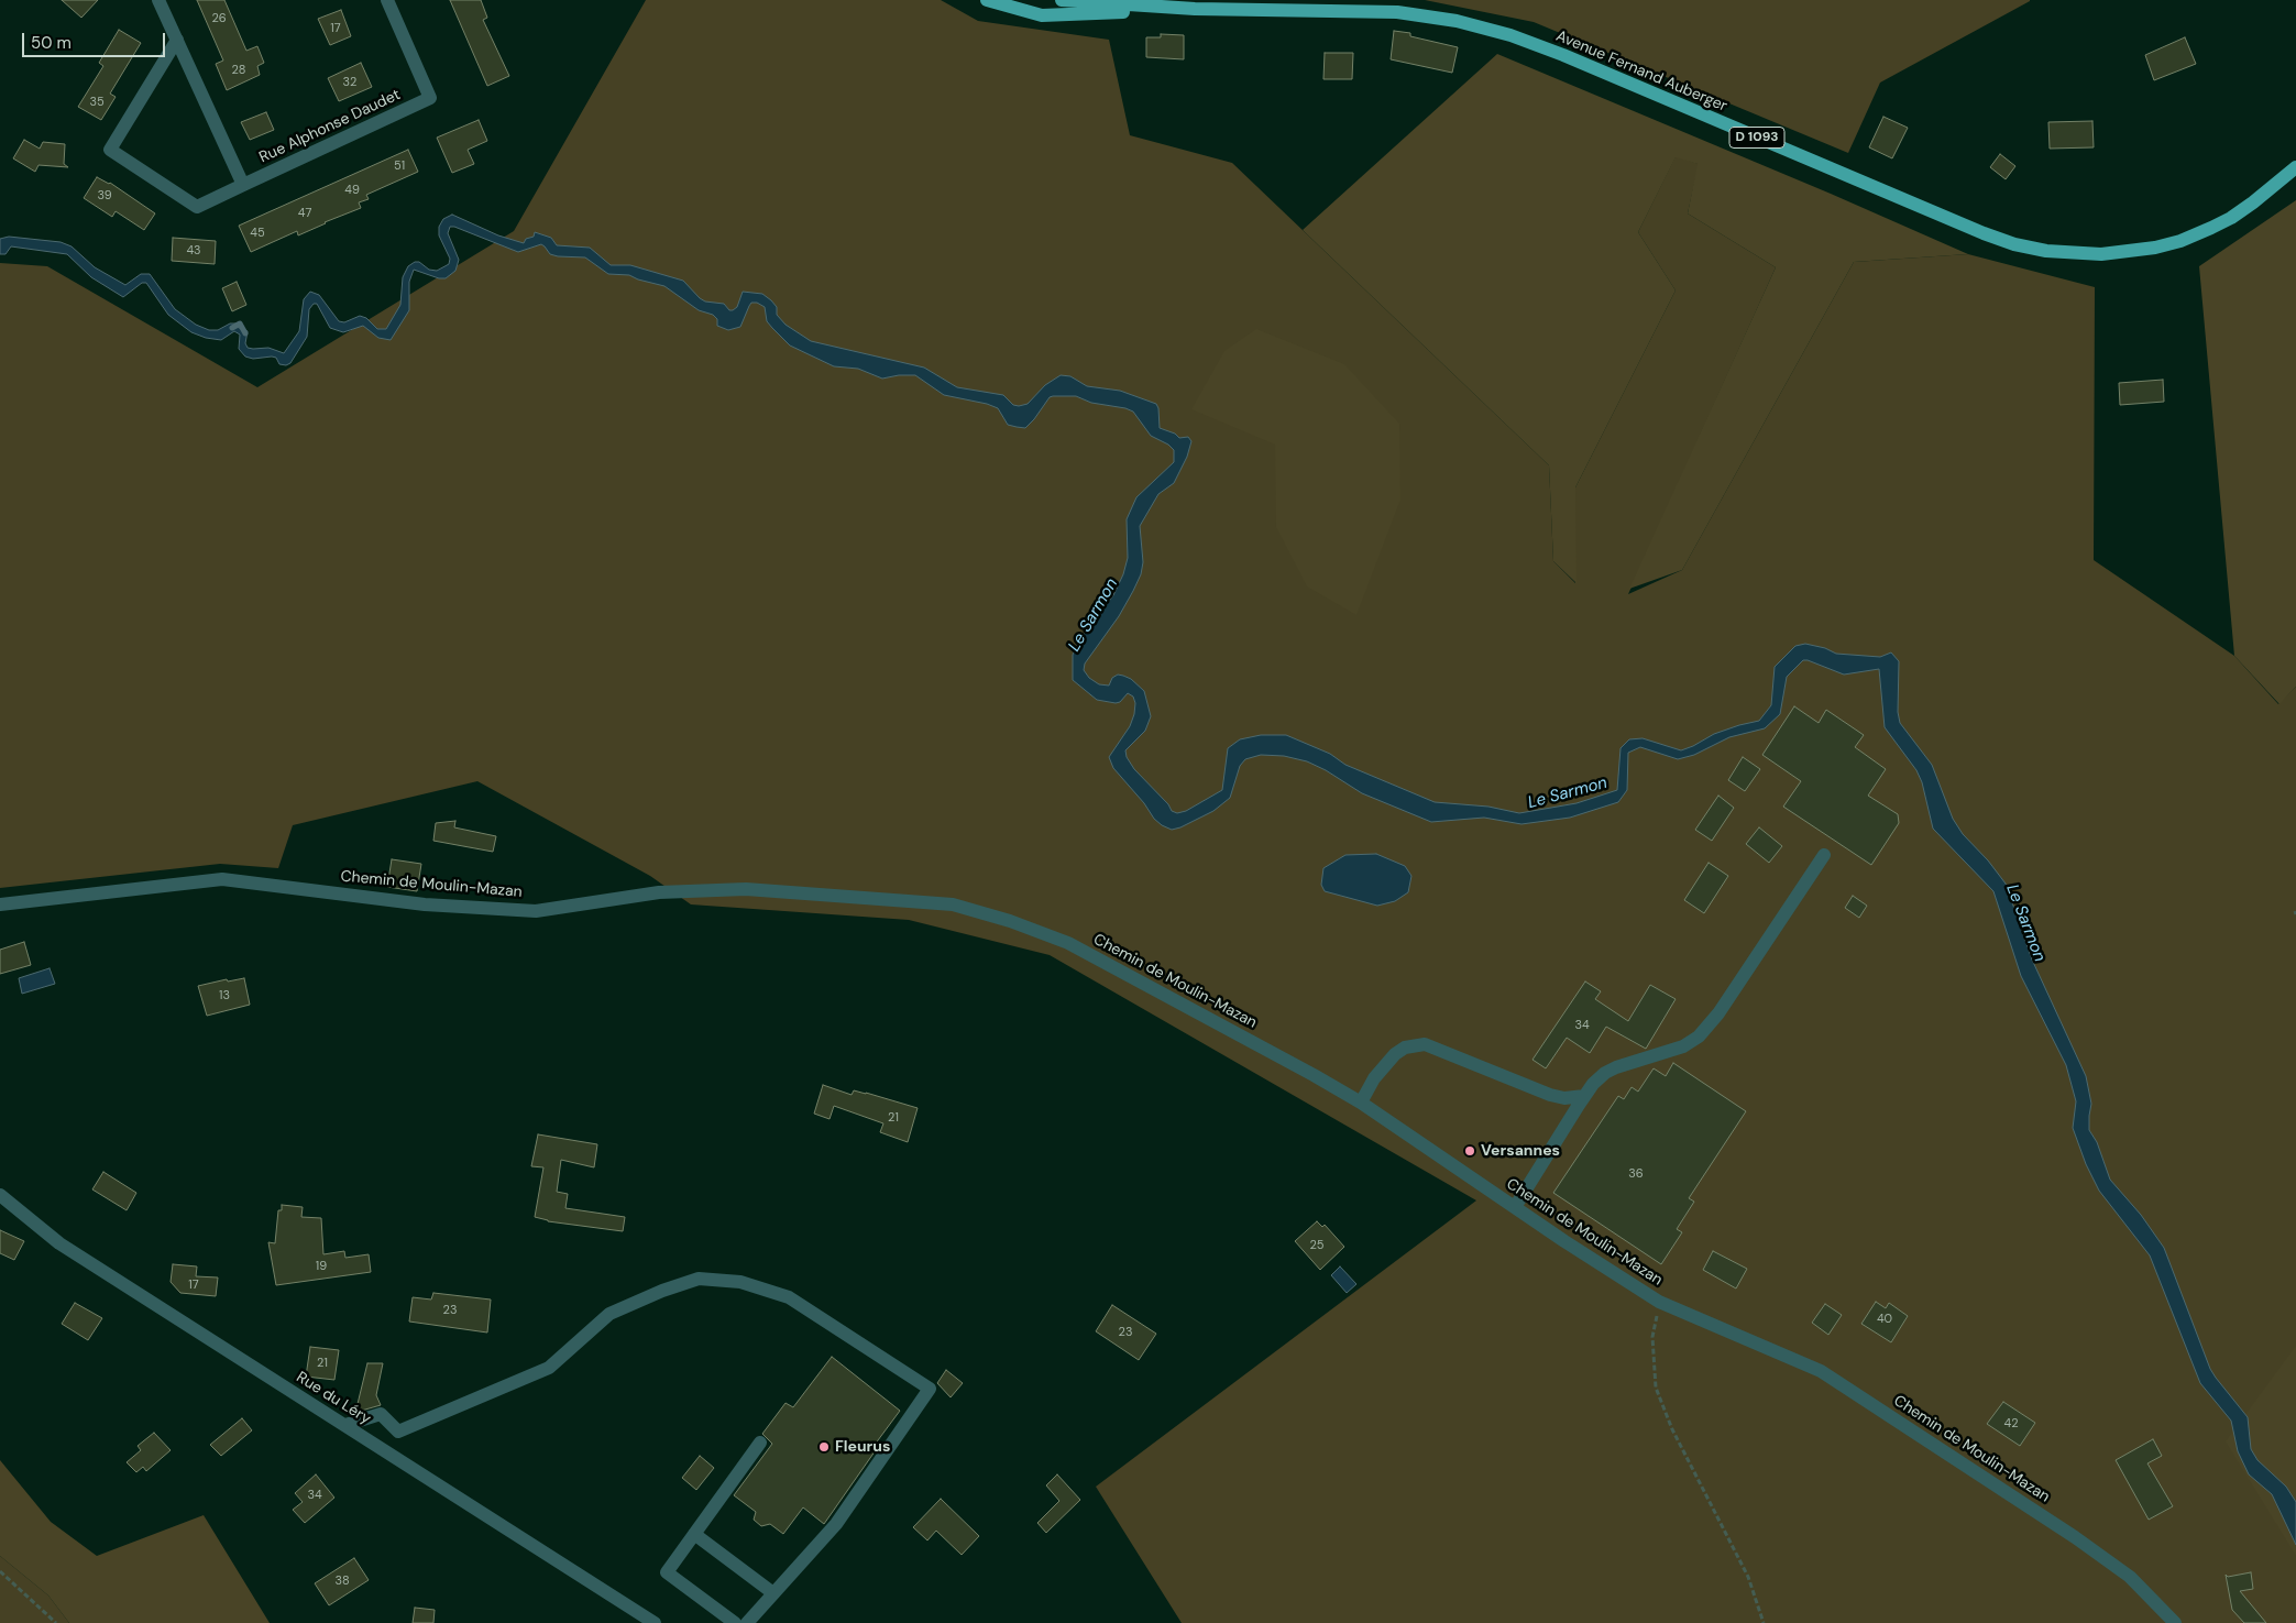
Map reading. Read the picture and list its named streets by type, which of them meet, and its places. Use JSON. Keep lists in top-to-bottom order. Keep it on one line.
{"streets":{"main road":["Avenue Fernand Auberger","D 1093"],"street":["Rue Alphonse Daudet","Chemin de Moulin-Mazan","Rue du Léry"]},"water":["Le Sarmon"],"places":["Versannes","Fleurus"],"house_numbers":["26","17","28","32","35","51","49","39","47","45","43","13","34","21","36","25","19","17","23","40","23","21","42","34","38"],"scale_bar":"50 m"}
